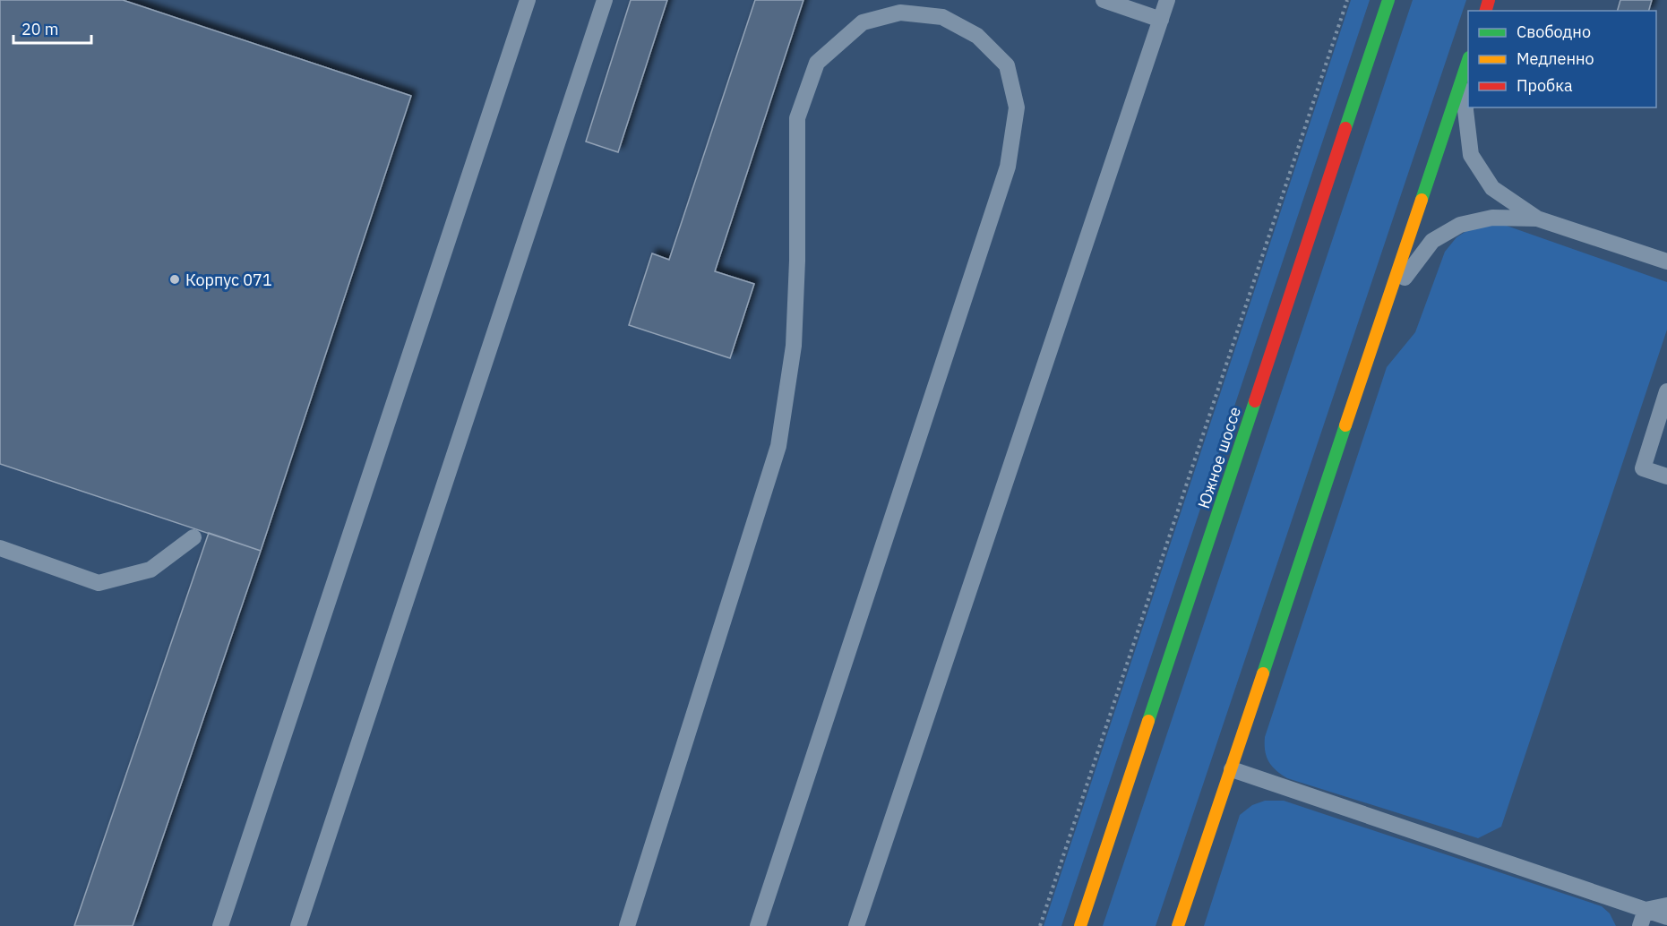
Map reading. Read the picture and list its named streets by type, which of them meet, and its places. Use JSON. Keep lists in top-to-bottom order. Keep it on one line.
{"streets":{"main road":["Южное шоссе"]},"places":["Корпус 071"],"legend":["Свободно","Медленно","Пробка"],"scale_bar":"20 m"}
